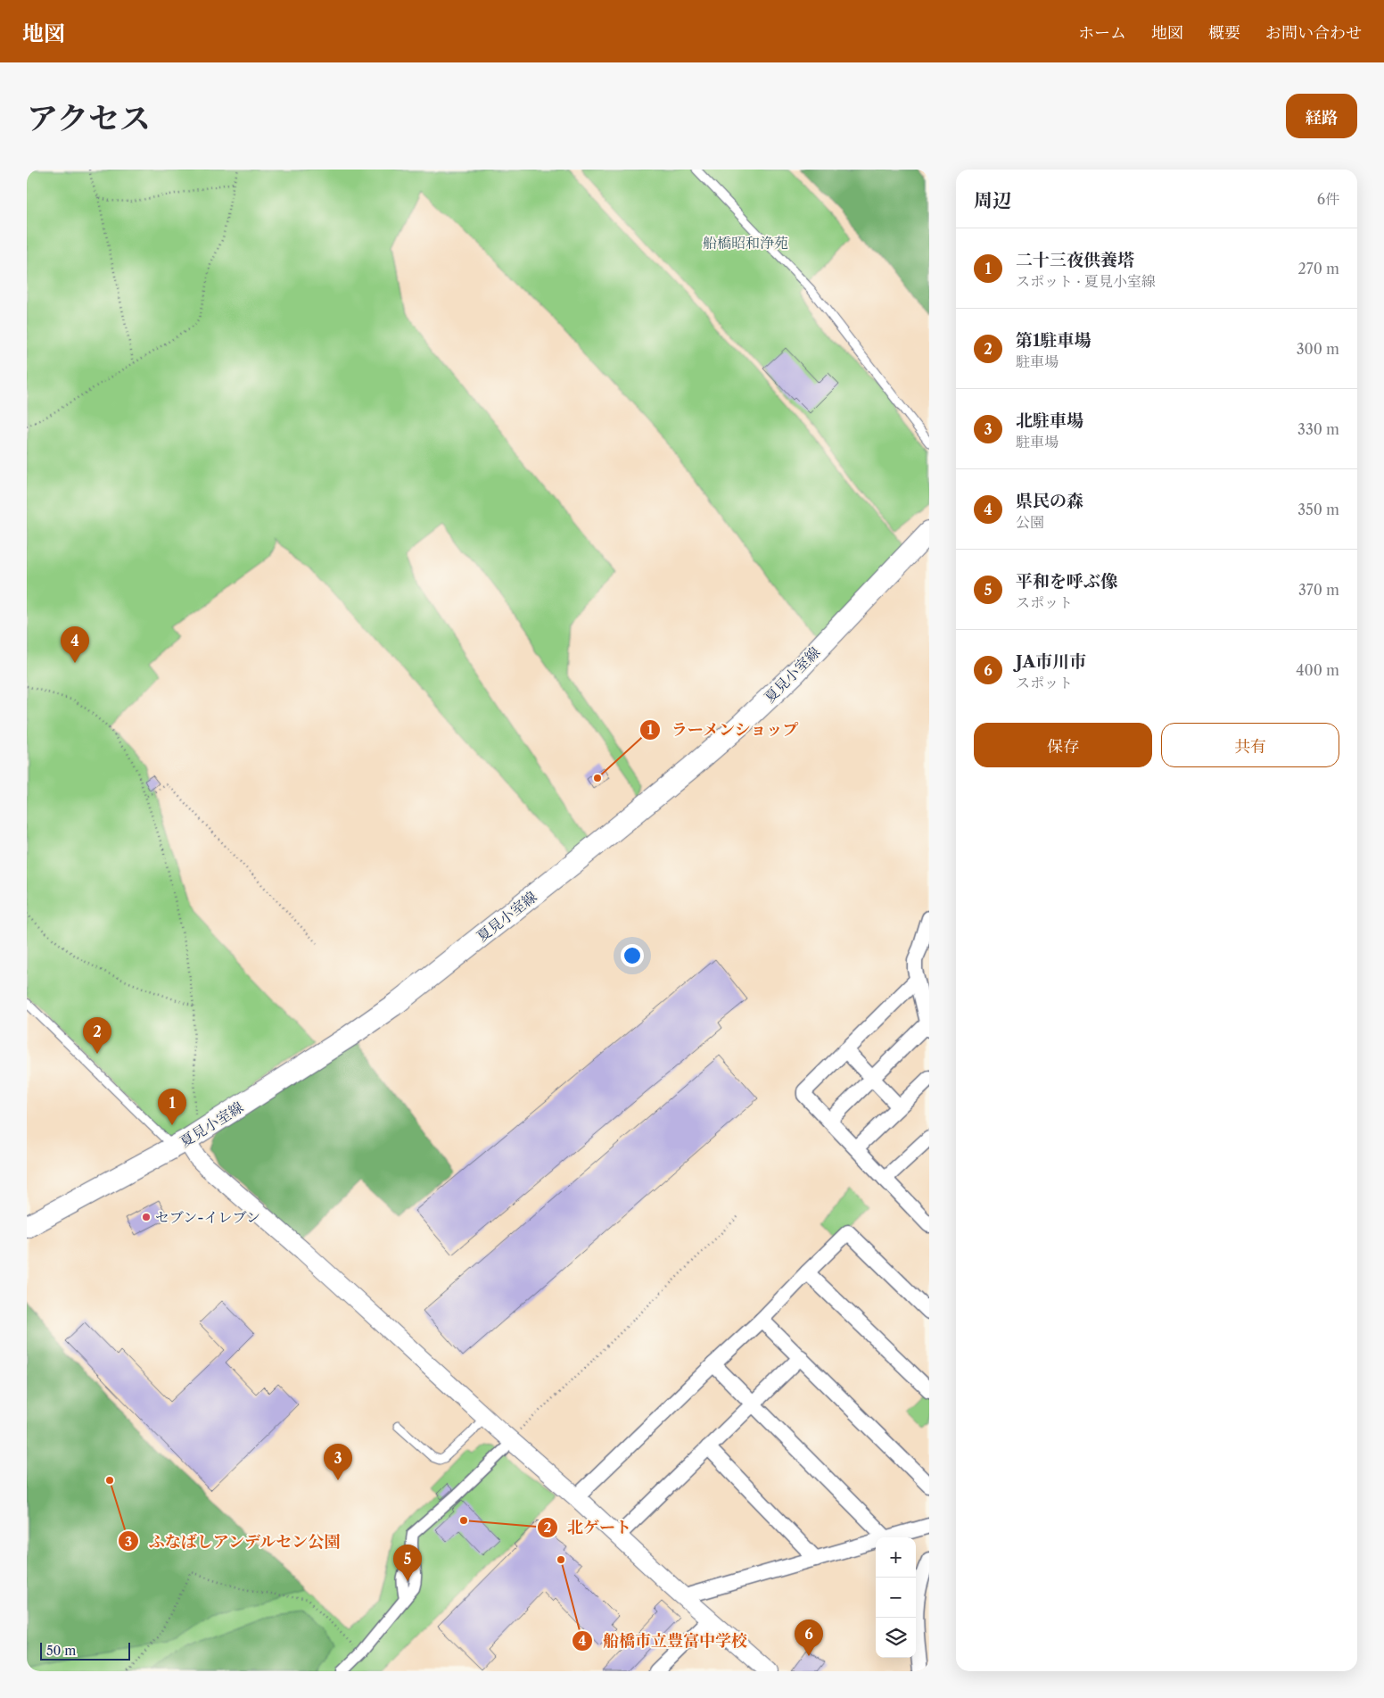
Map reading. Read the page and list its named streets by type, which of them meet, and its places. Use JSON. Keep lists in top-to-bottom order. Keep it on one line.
{"streets":{"main road":["夏見小室線"]},"parks":["船橋昭和浄苑"],"places":["ラーメンショップ","セブン-イレブン","ふなばしアンデルセン公園","北ゲート","船橋市立豊富中学校"],"scale_bar":"50 m","page":{"header":"地図","nav":["ホーム","地図","概要","お問い合わせ"],"title":"アクセス","buttons":["経路",["保存","共有"]],"heading":["周辺","6件"],"list":[{"mark":"1","name":"二十三夜供養塔","note":"スポット · 夏見小室線","value":"270 m"},{"mark":"2","name":"第1駐車場","note":"駐車場","value":"300 m"},{"mark":"3","name":"北駐車場","note":"駐車場","value":"330 m"},{"mark":"4","name":"県民の森","note":"公園","value":"350 m"},{"mark":"5","name":"平和を呼ぶ像","note":"スポット","value":"370 m"},{"mark":"6","name":"JA市川市","note":"スポット","value":"400 m"}],"pins":["4","2","1","3","5","6"],"map_buttons":["+","−"],"scale":"50 m"}}
